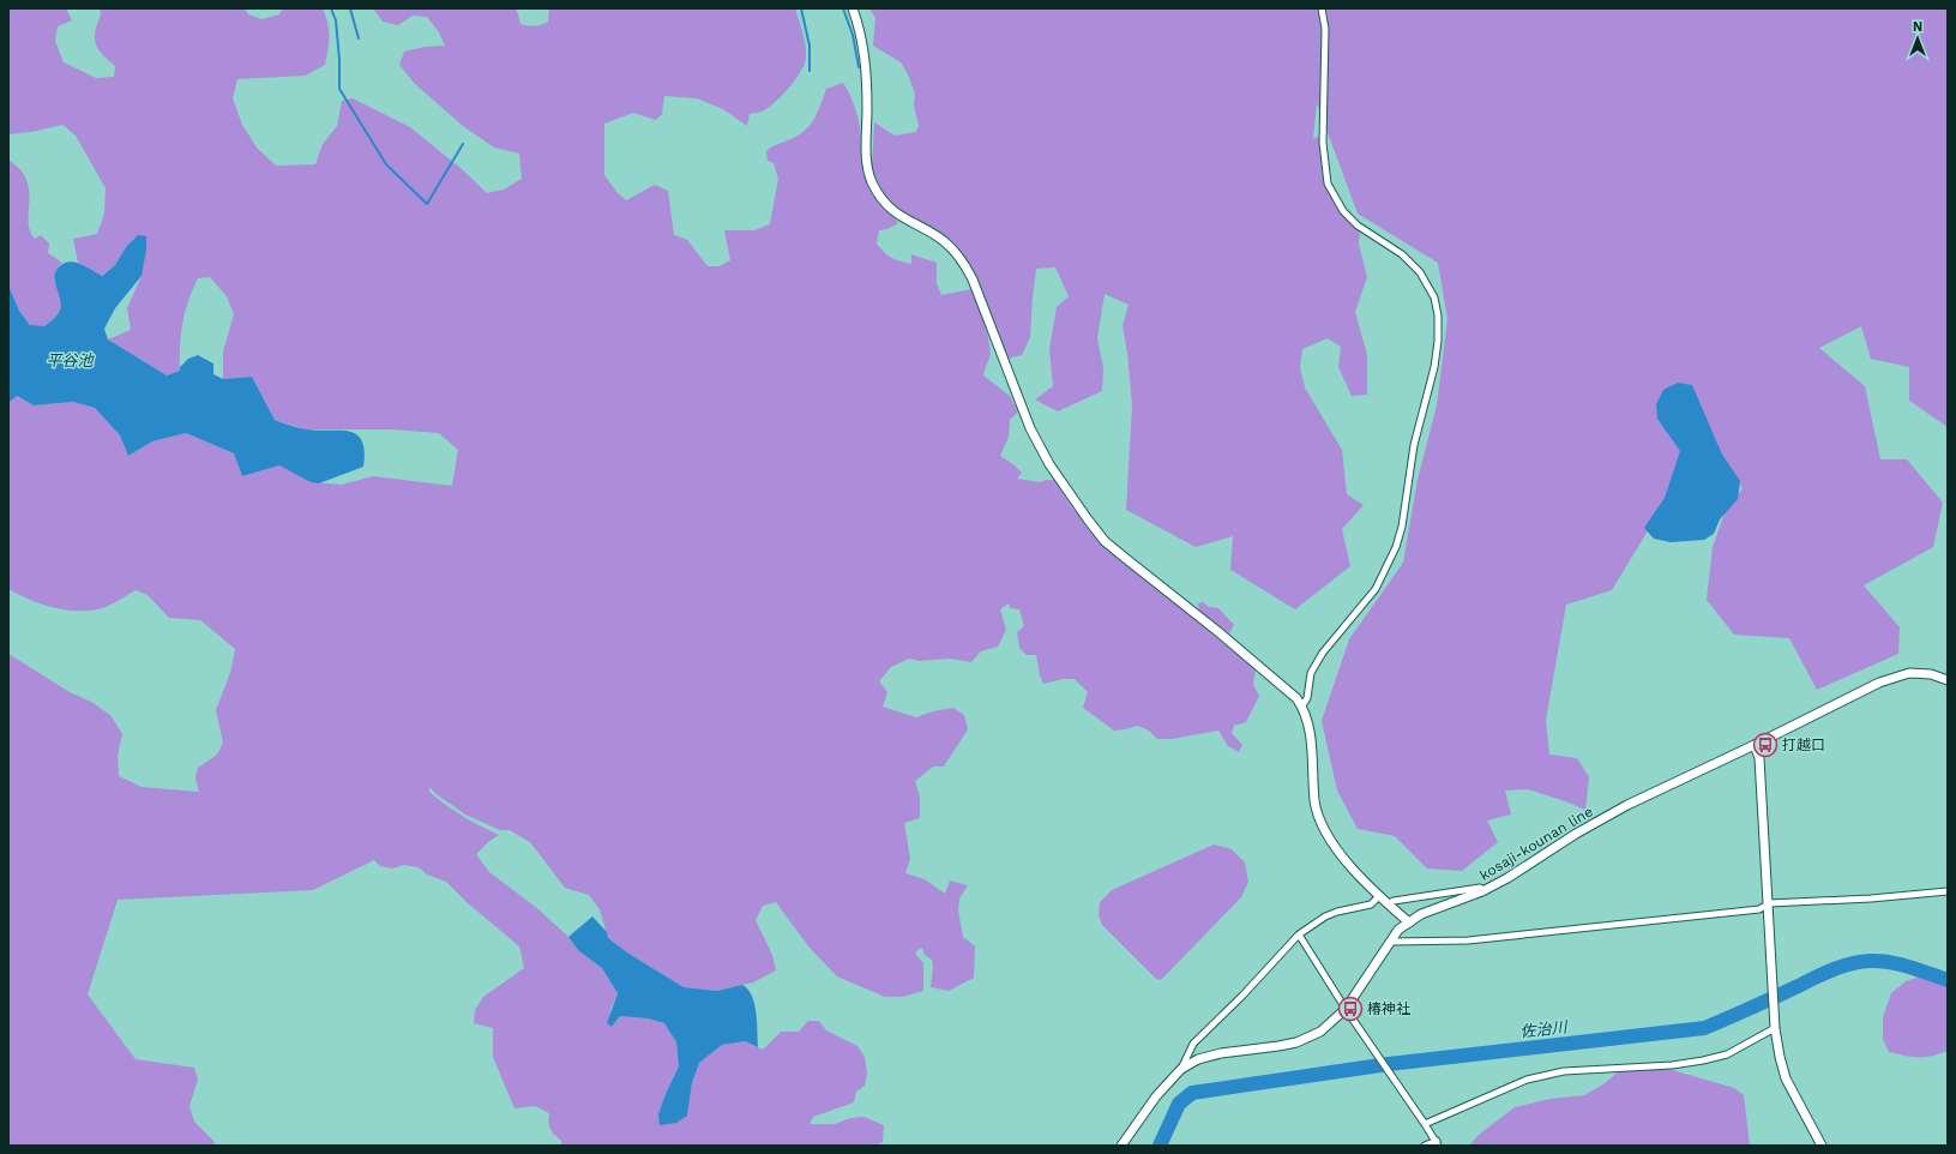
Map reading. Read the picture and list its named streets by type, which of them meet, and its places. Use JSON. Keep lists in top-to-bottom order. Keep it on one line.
{"streets":{"street":["kosaji-kounan line"]},"water":["平谷池","佐治川"],"places":{"bus stop":["打越口","椿神社"]},"north":"top"}
